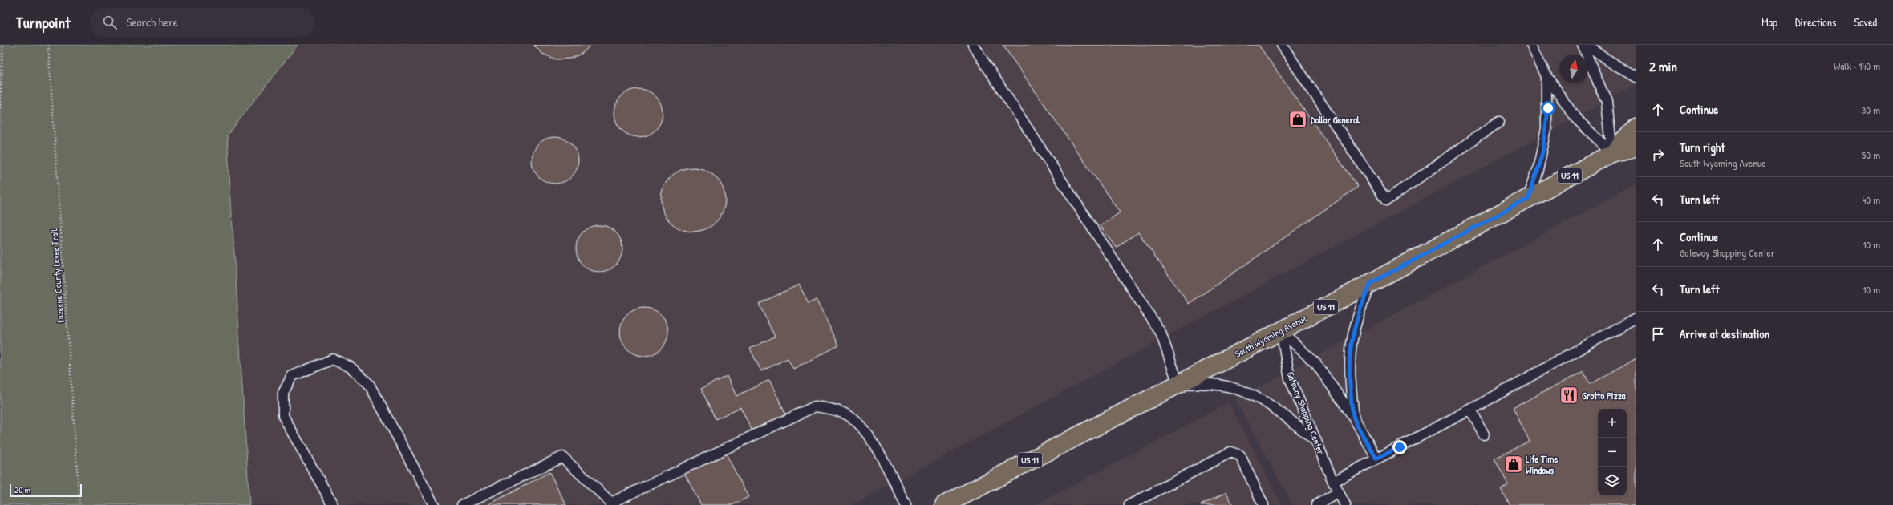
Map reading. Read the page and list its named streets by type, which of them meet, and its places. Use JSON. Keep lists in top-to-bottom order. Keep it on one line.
{"streets":{"main road":["US 11","South Wyoming Avenue"],"lane":["Gateway Shopping Center"],"path":["Luzerne County Levee Trail"]},"crossings":[["South Wyoming Avenue","Gateway Shopping Center"]],"places":{"shop":["Dollar General","Life Time Windows"],"restaurant":["Grotto Pizza"]},"scale_bar":"20 m","north":"top","page":{"header":"Turnpoint","search":"Search here","nav":["Map","Directions","Saved"],"heading":["2 min","Walk · 140 m"],"list":[["Continue","30 m"],["Turn right","South Wyoming Avenue","50 m"],["Turn left","40 m"],["Continue","Gateway Shopping Center","10 m"],["Turn left","10 m"],"Arrive at destination"],"map_buttons":["+","−"],"scale":"20 m"}}
